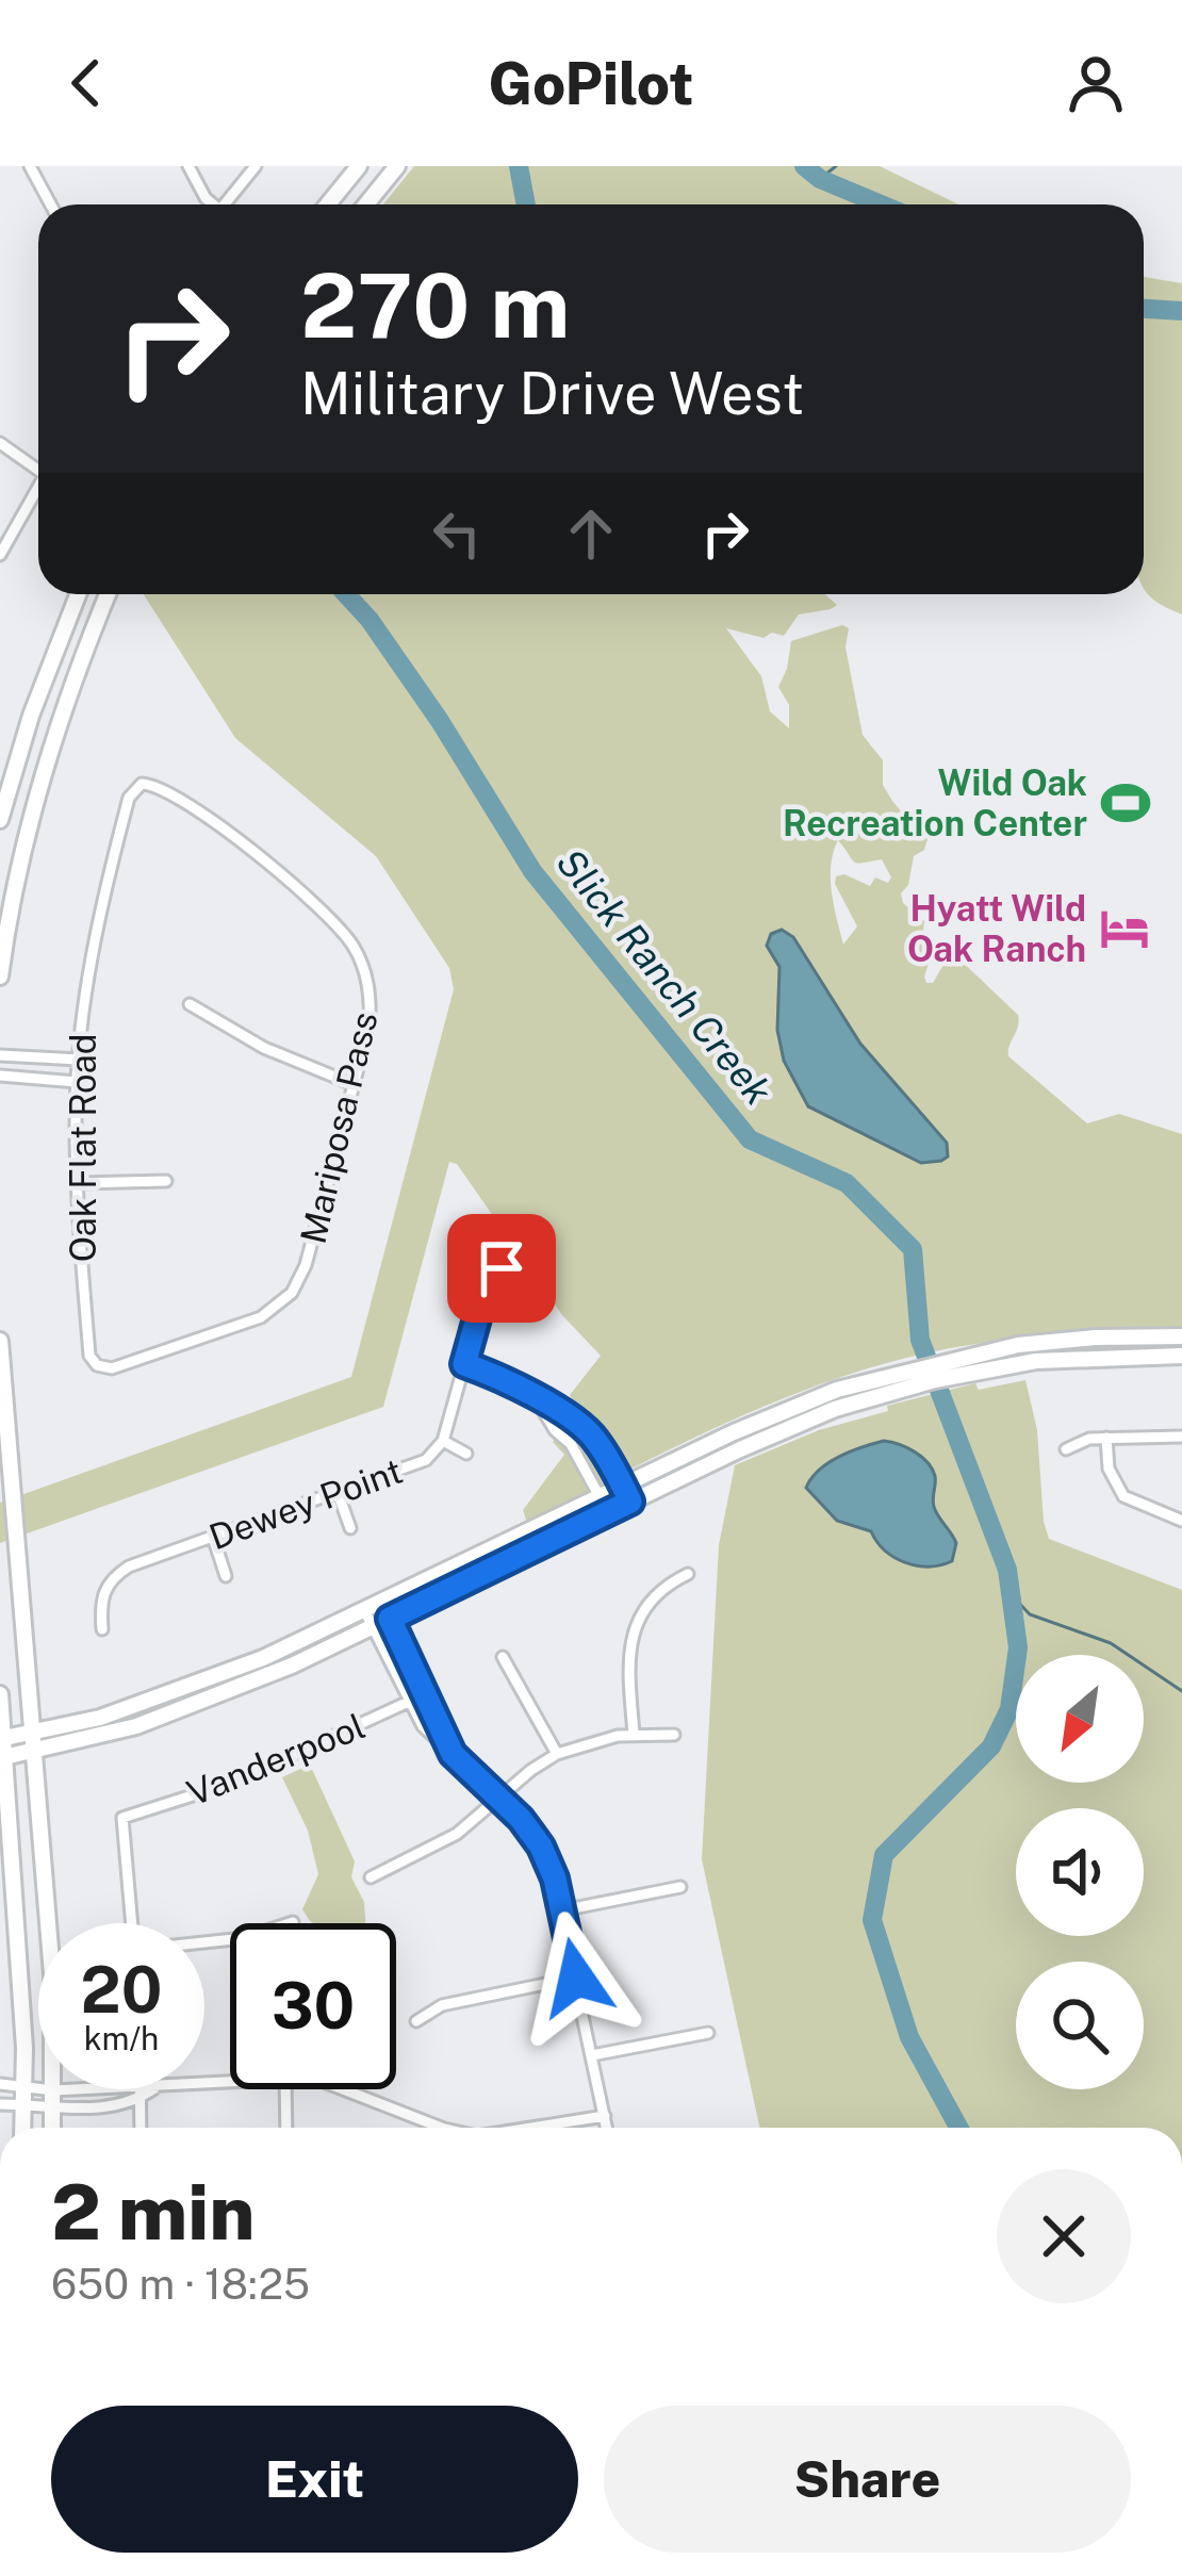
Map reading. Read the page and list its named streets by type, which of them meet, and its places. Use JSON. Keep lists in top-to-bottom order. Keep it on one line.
{"streets":{"street":["Mariposa Pass","Oak Flat Road","Dewey Point","Vanderpool"]},"crossings":[["Mariposa Pass","Oak Flat Road"]],"water":["Slick Ranch Creek"],"places":{"sports":["Wild Oak Recreation Center"],"hotel":["Hyatt Wild Oak Ranch"]},"north":"bottom left","page":{"header":"GoPilot","turn":["270 m","Military Drive West"],"speed":"20 km/h","limit":"30","heading":["2 min","650 m · 18:25"],"buttons":["Exit","Share"]}}
